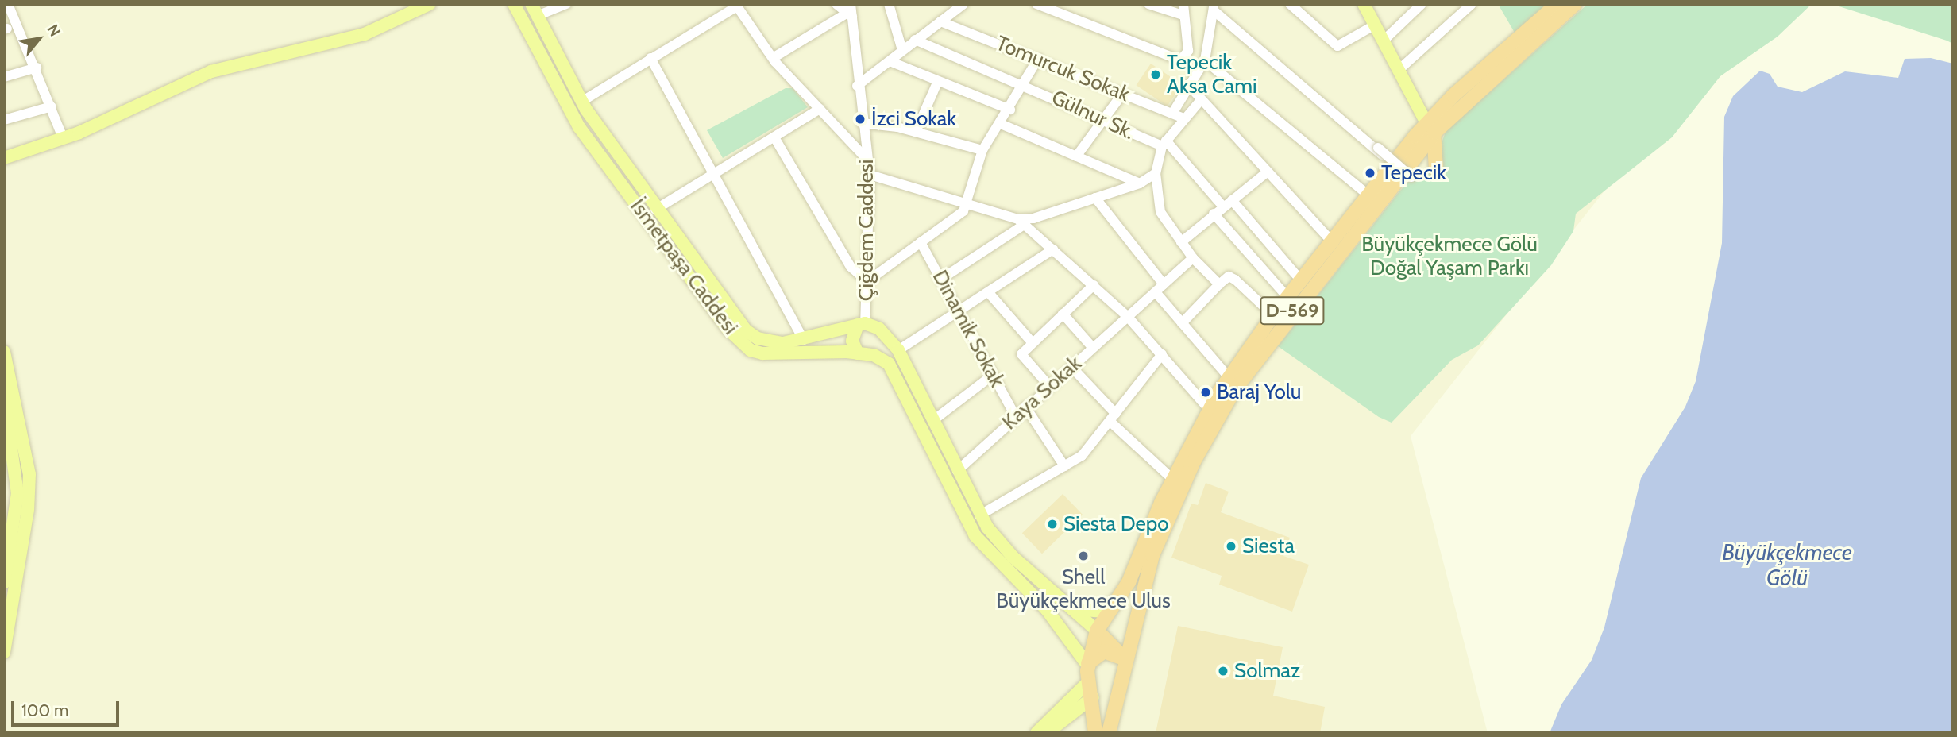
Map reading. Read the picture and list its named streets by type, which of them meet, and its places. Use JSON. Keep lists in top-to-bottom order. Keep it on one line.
{"streets":{"highway":["D-569"],"main road":["İsmetpaşa Caddesi"],"street":["Tomurcuk Sokak","Gülnur Sk.","Çiğdem Caddesi","Dinamik Sokak","Kaya Sokak"]},"crossings":[["Çiğdem Caddesi","İsmetpaşa Caddesi"],["Dinamik Sokak","Kaya Sokak"]],"water":["Büyükçekmece Gölü"],"parks":["Büyükçekmece Gölü Doğal Yaşam Parkı"],"places":["Tepecik Aksa Cami","İzci Sokak","Tepecik","Baraj Yolu","Siesta Depo","Siesta","Shell Büyükçekmece Ulus","Solmaz"],"scale_bar":"100 m","north":"top right"}
